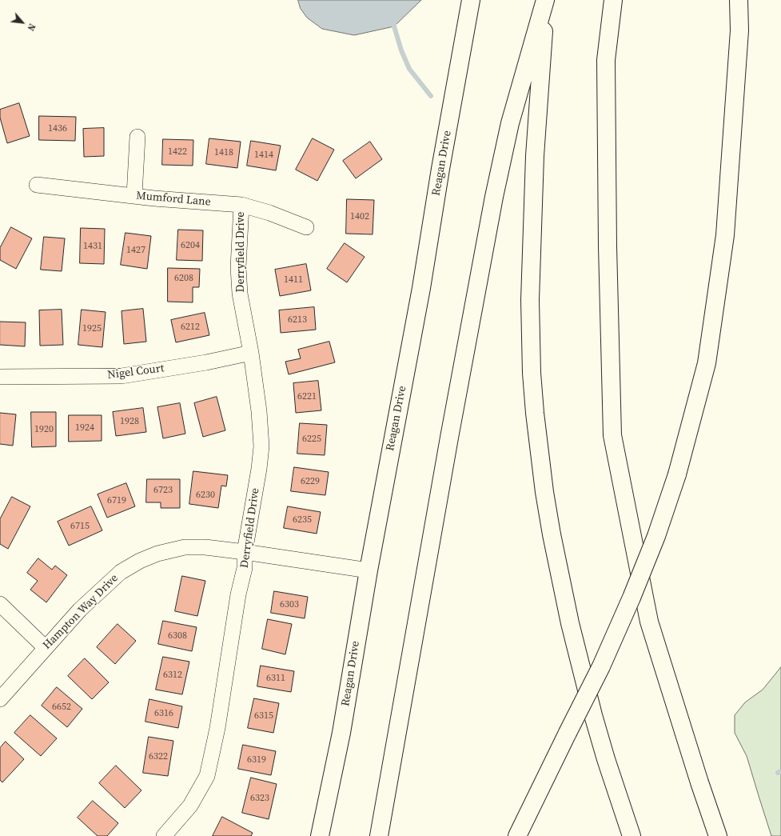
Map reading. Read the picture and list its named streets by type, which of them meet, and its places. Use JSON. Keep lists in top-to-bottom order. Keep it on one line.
{"streets":{"main road":["Reagan Drive"],"street":["Mumford Lane","Derryfield Drive","Nigel Court","Hampton Way Drive"]},"crossings":[["Reagan Drive","Hampton Way Drive"],["Mumford Lane","Derryfield Drive"],["Derryfield Drive","Nigel Court"],["Derryfield Drive","Hampton Way Drive"]],"house_numbers":["1436","1422","1418","1414","1402","6204","1431","1427","6208","1411","6213","6212","1925","6221","1928","1924","1920","6225","6229","6723","6230","6719","6235","6715","6303","6308","6312","6311","6652","6316","6315","6322","6319","6323"],"north":"bottom right"}
